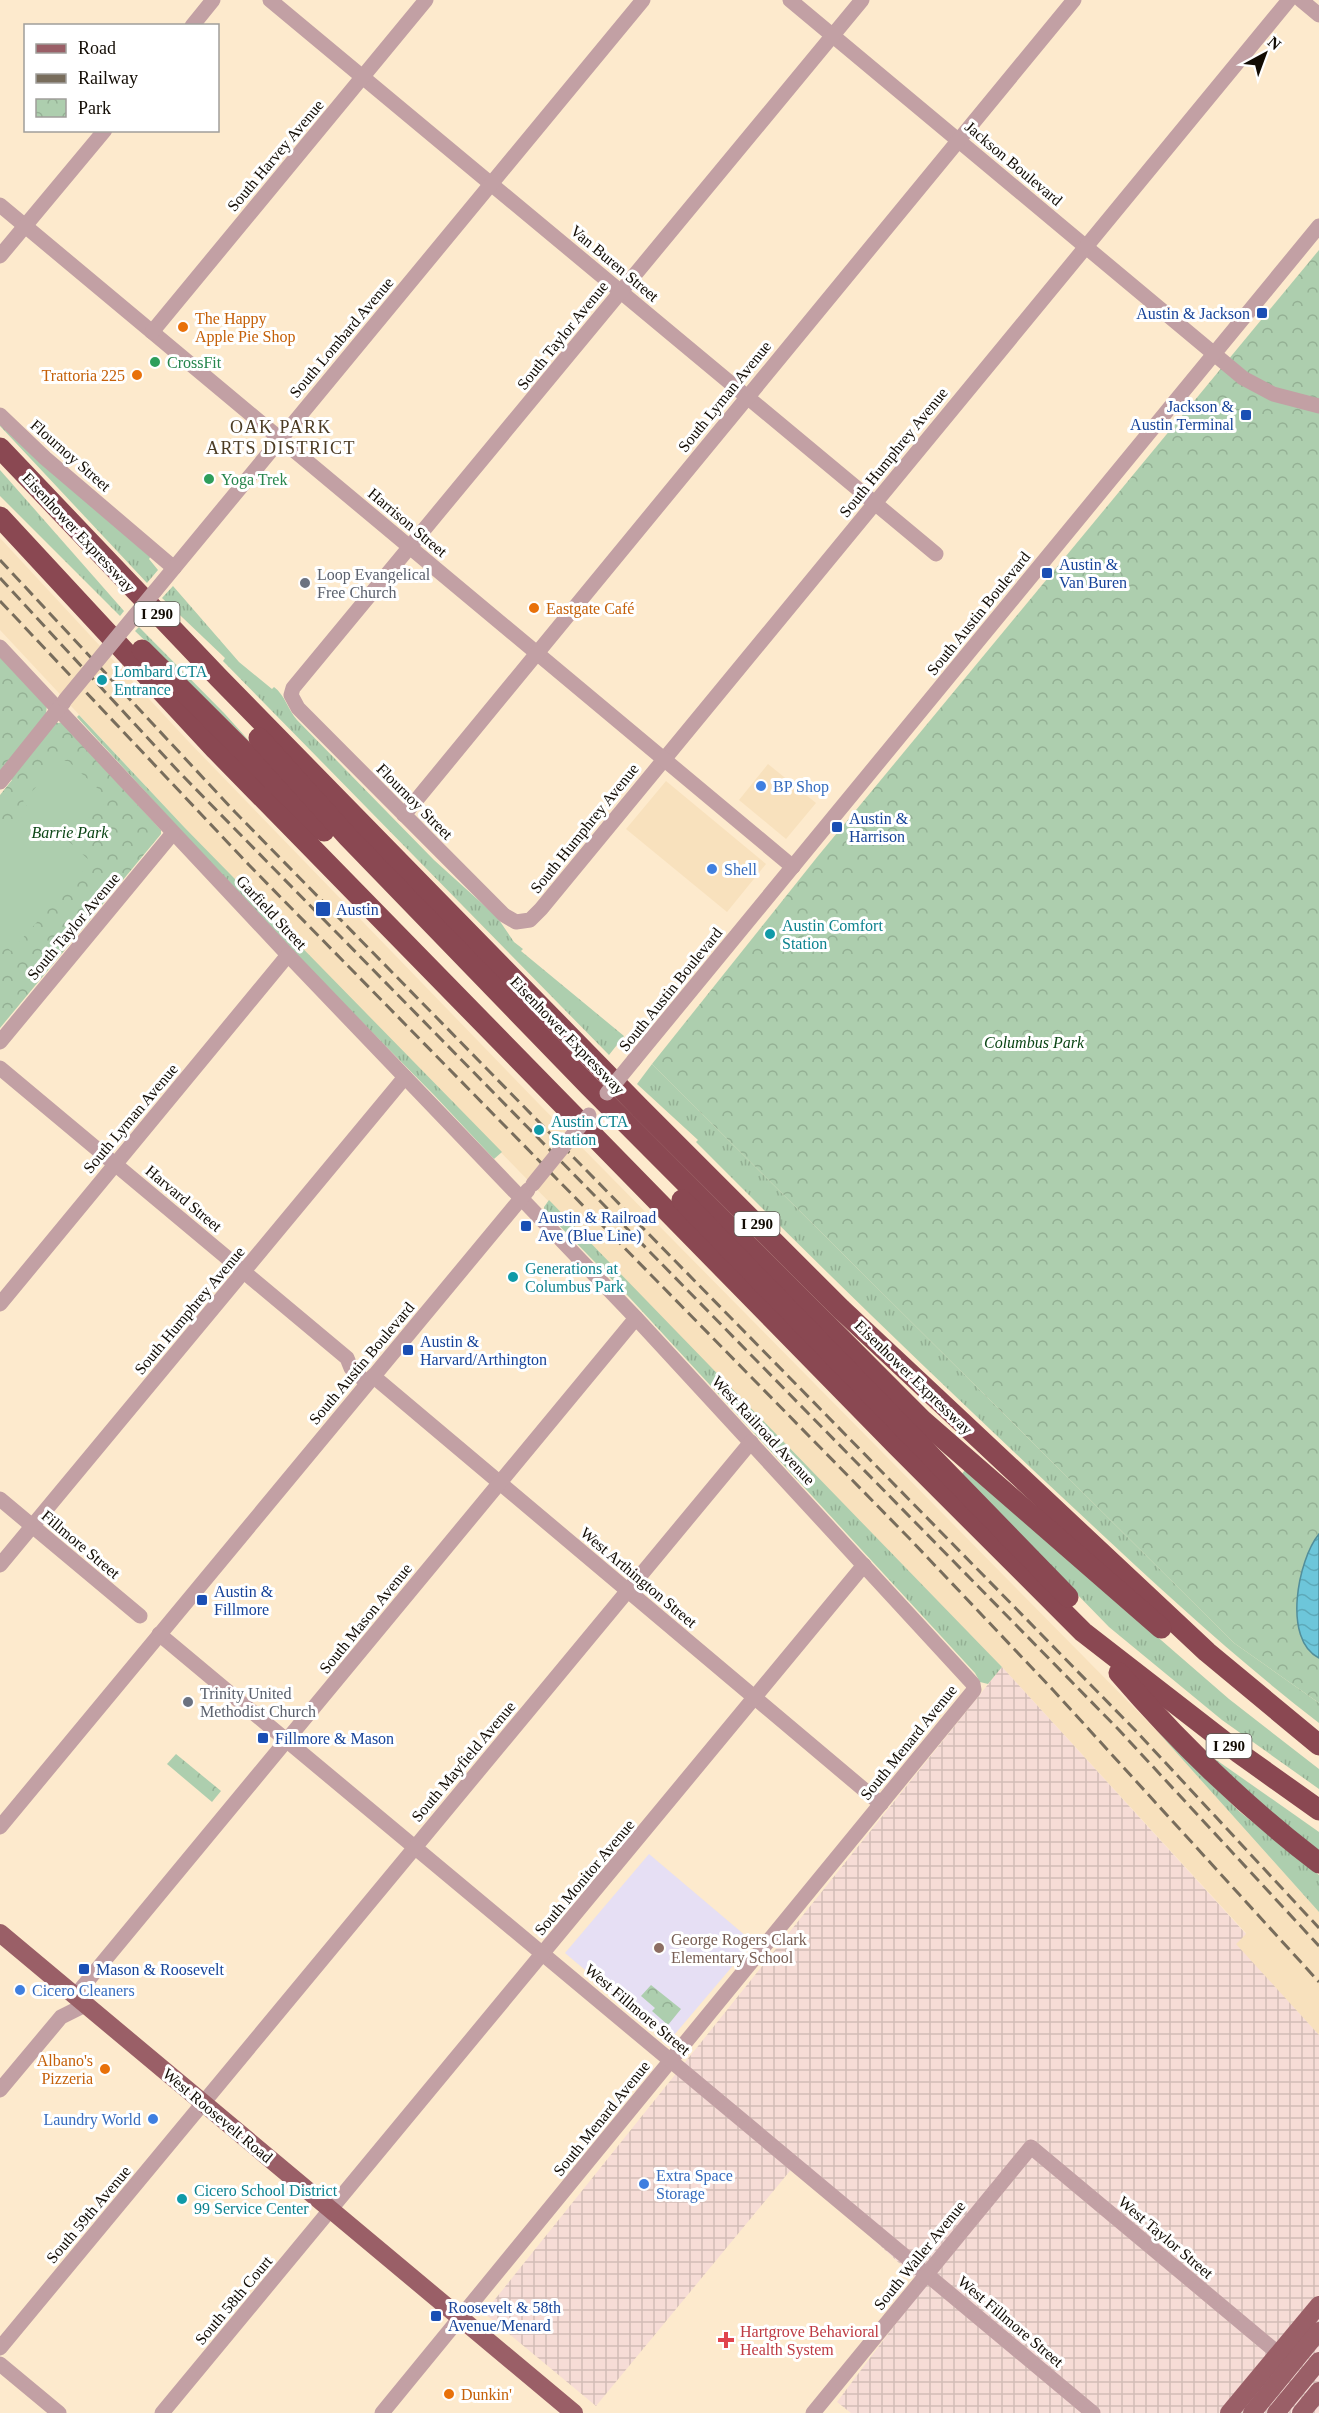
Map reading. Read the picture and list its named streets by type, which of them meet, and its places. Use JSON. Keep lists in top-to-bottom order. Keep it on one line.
{"streets":{"highway":["Eisenhower Expressway","I 290"],"main road":["West Roosevelt Road"],"street":["South Harvey Avenue","Jackson Boulevard","Van Buren Street","South Taylor Avenue","South Lombard Avenue","South Lyman Avenue","South Humphrey Avenue","Flournoy Street","Harrison Street","South Austin Boulevard","Garfield Street","Harvard Street","West Railroad Avenue","Fillmore Street","West Arthington Street","South Mason Avenue","South Menard Avenue","South Mayfield Avenue","South Monitor Avenue","West Fillmore Street","South 59th Avenue","West Taylor Street","South Waller Avenue","South 58th Court"]},"crossings":[["South Harvey Avenue","Van Buren Street"],["South Harvey Avenue","Harrison Street"],["Jackson Boulevard","South Taylor Avenue"],["Jackson Boulevard","South Lyman Avenue"],["Jackson Boulevard","South Humphrey Avenue"],["Jackson Boulevard","South Austin Boulevard"],["Van Buren Street","South Taylor Avenue"],["Van Buren Street","South Lombard Avenue"],["Van Buren Street","South Lyman Avenue"],["Van Buren Street","South Humphrey Avenue"],["South Taylor Avenue","Flournoy Street"],["South Taylor Avenue","Harrison Street"],["South Taylor Avenue","Garfield Street"],["South Lombard Avenue","Flournoy Street"],["South Lombard Avenue","Harrison Street"],["South Lombard Avenue","Garfield Street"],["South Lyman Avenue","Flournoy Street"],["South Lyman Avenue","Harrison Street"],["South Lyman Avenue","Garfield Street"],["South Lyman Avenue","Harvard Street"],["South Humphrey Avenue","Flournoy Street"],["South Humphrey Avenue","Harrison Street"],["South Humphrey Avenue","Garfield Street"],["South Humphrey Avenue","Harvard Street"],["South Humphrey Avenue","Fillmore Street"],["Harrison Street","South Austin Boulevard"],["South Austin Boulevard","Garfield Street"],["South Austin Boulevard","Harvard Street"],["South Austin Boulevard","West Railroad Avenue"],["South Austin Boulevard","West Arthington Street"],["South Austin Boulevard","West Fillmore Street"],["Garfield Street","West Railroad Avenue"],["Harvard Street","West Arthington Street"],["West Railroad Avenue","South Mason Avenue"],["West Railroad Avenue","South Menard Avenue"],["West Railroad Avenue","South Mayfield Avenue"],["West Railroad Avenue","South Monitor Avenue"],["West Arthington Street","South Mason Avenue"],["West Arthington Street","South Menard Avenue"],["West Arthington Street","South Mayfield Avenue"],["West Arthington Street","South Monitor Avenue"],["South Mason Avenue","West Fillmore Street"],["South Mason Avenue","West Roosevelt Road"],["South Menard Avenue","West Fillmore Street"],["South Menard Avenue","West Roosevelt Road"],["South Mayfield Avenue","West Fillmore Street"],["South Mayfield Avenue","West Roosevelt Road"],["South Mayfield Avenue","South 59th Avenue"],["South Monitor Avenue","West Fillmore Street"],["South Monitor Avenue","West Roosevelt Road"],["South Monitor Avenue","South 58th Court"],["West Fillmore Street","South Waller Avenue"],["West Roosevelt Road","South 59th Avenue"],["West Roosevelt Road","South 58th Court"],["West Taylor Street","South Waller Avenue"]],"districts":["OAK PARK ARTS DISTRICT"],"parks":["Barrie Park","Columbus Park"],"places":{"transit":["Austin & Jackson","Jackson & Austin Terminal","Austin & Van Buren","Austin & Harrison","Austin","Austin & Railroad Ave (Blue Line)","Austin & Harvard/Arthington","Austin & Fillmore","Fillmore & Mason","Mason & Roosevelt","Roosevelt & 58th Avenue/Menard"],"other":["The Happy Apple Pie Shop","CrossFit","Trattoria 225","Yoga Trek","Loop Evangelical Free Church","Eastgate Café","Lombard CTA Entrance","BP Shop","Shell","Austin Comfort Station","Austin CTA Station","Generations at Columbus Park","Trinity United Methodist Church","George Rogers Clark Elementary School","Cicero Cleaners","Albano's Pizzeria","Laundry World","Extra Space Storage","Cicero School District 99 Service Center","Dunkin'"],"health":["Hartgrove Behavioral Health System"]},"legend":["Road","Railway","Park"],"north":"top right"}
